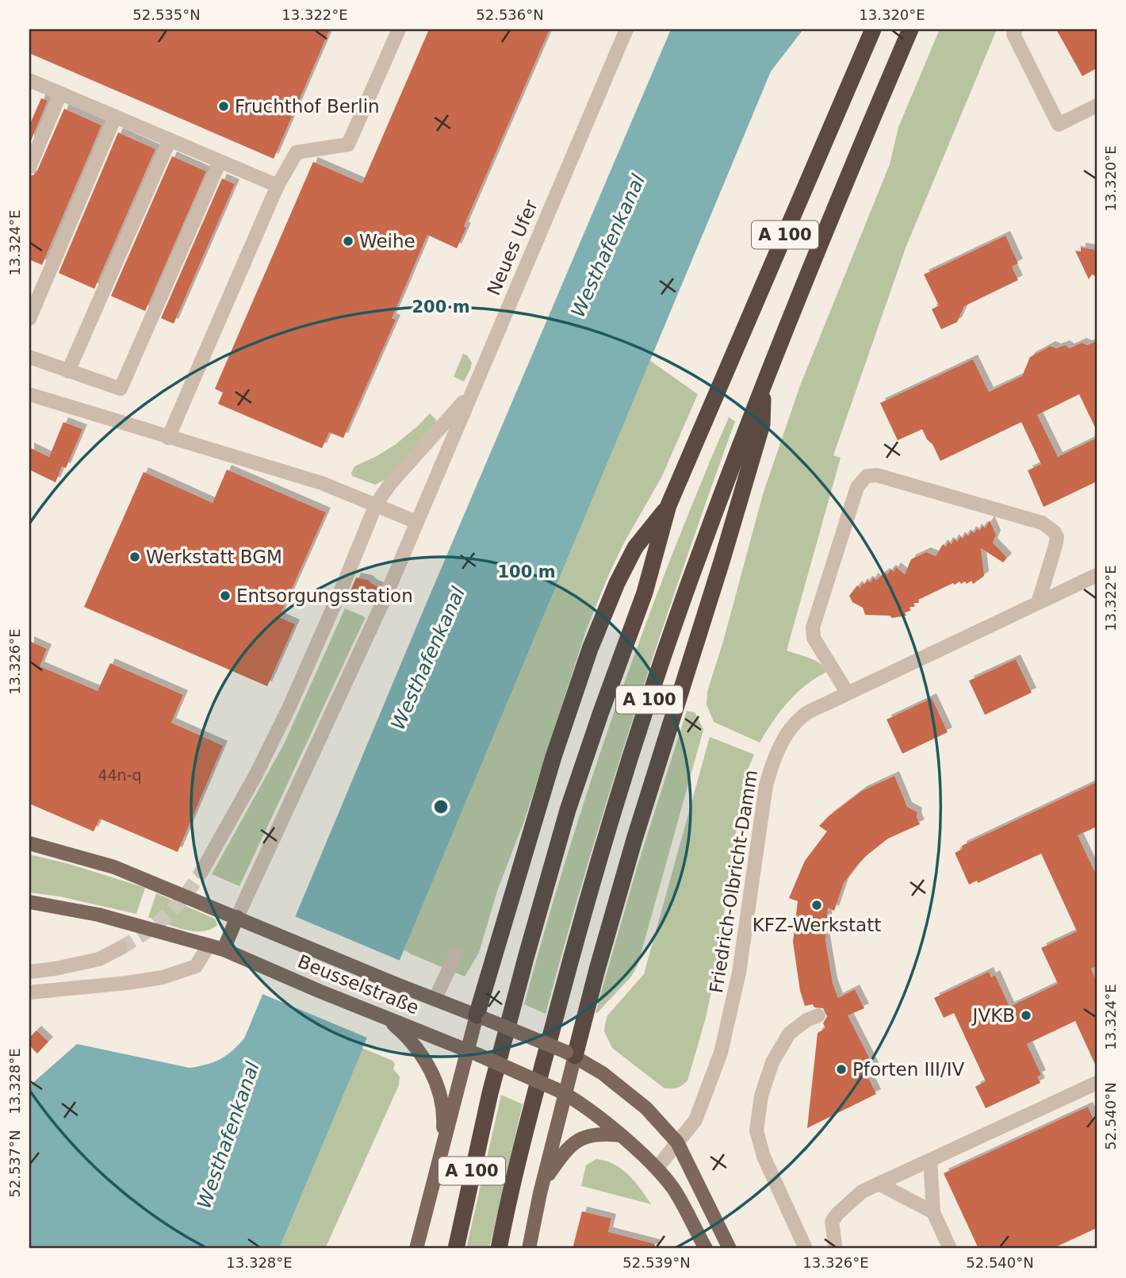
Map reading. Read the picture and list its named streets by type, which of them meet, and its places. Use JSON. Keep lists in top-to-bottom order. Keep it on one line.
{"streets":{"highway":["A 100"],"main road":["Beusselstraße"],"street":["Neues Ufer","Friedrich-Olbricht-Damm"]},"crossings":[["Neues Ufer","Beusselstraße"],["Friedrich-Olbricht-Damm","Beusselstraße"]],"water":["Westhafenkanal"],"places":["Fruchthof Berlin","Weihe","Werkstatt BGM","Entsorgungsstation","KFZ-Werkstatt","JVKB","Pforten III/IV"],"house_numbers":["44n-q"],"coordinates":["52.535°N","13.322°E","52.536°N","13.320°E","13.324°E","13.326°E","13.328°E","52.540°N","52.537°N","52.539°N"],"rings":["200 m","100 m"]}
